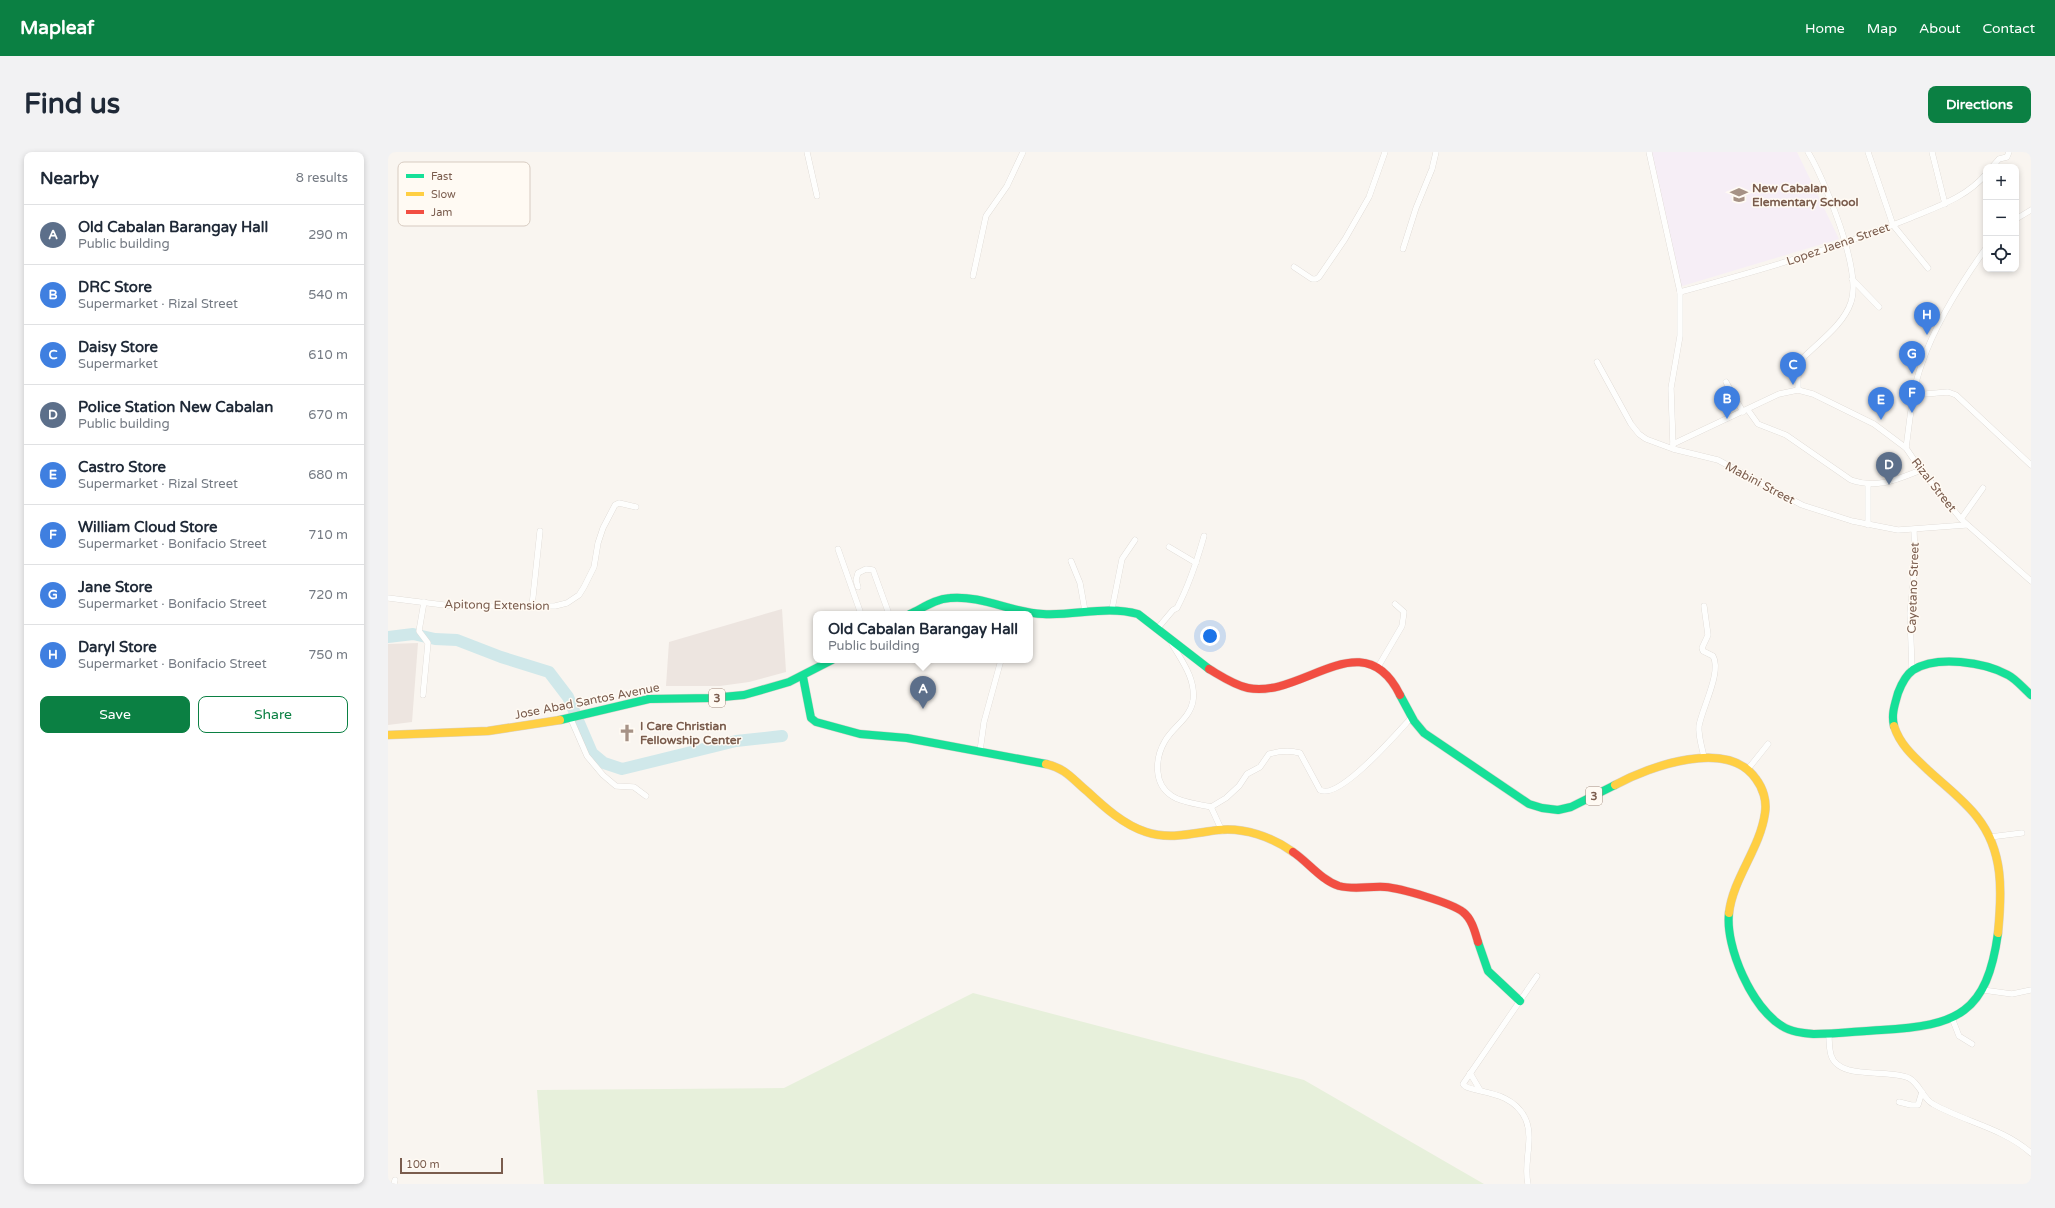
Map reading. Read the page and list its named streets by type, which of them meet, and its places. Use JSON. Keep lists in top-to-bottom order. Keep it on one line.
{"streets":{"main road":["3","Jose Abad Santos Avenue"],"street":["Lopez Jaena Street","Mabini Street","Rizal Street","Cayetano Street","Apitong Extension"]},"crossings":[["Mabini Street","Rizal Street"],["Mabini Street","Cayetano Street"],["Cayetano Street","3"]],"places":{"school or university":["New Cabalan Elementary School"],"church":["I Care Christian Fellowship Center"]},"legend":["Fast","Slow","Jam"],"scale_bar":"100 m","page":{"header":"Mapleaf","nav":["Home","Map","About","Contact"],"buttons":["Directions",["Save","Share"]],"title":"Find us","heading":["Nearby","8 results"],"map_buttons":["+","−"],"list":[{"mark":"A","name":"Old Cabalan Barangay Hall","note":"Public building","value":"290 m"},{"mark":"B","name":"DRC Store","note":"Supermarket · Rizal Street","value":"540 m"},{"mark":"C","name":"Daisy Store","note":"Supermarket","value":"610 m"},{"mark":"D","name":"Police Station New Cabalan","note":"Public building","value":"670 m"},{"mark":"E","name":"Castro Store","note":"Supermarket · Rizal Street","value":"680 m"},{"mark":"F","name":"William Cloud Store","note":"Supermarket · Bonifacio Street","value":"710 m"},{"mark":"G","name":"Jane Store","note":"Supermarket · Bonifacio Street","value":"720 m"},{"mark":"H","name":"Daryl Store","note":"Supermarket · Bonifacio Street","value":"750 m"}],"pins":["H","G","C","F","B","E","D","A"],"popup":["Old Cabalan Barangay Hall","Public building"],"scale":"100 m"}}
